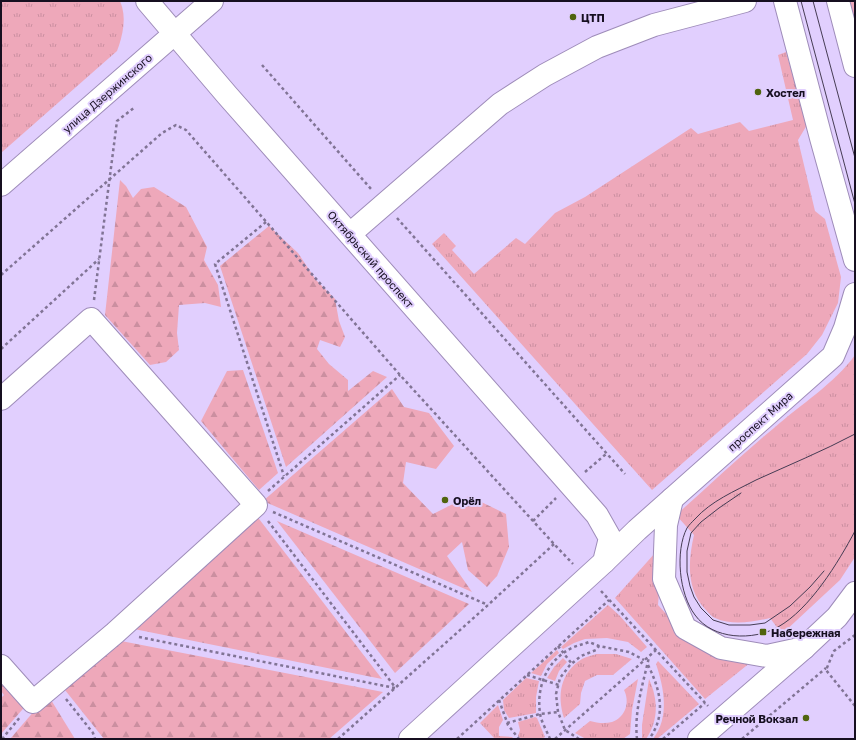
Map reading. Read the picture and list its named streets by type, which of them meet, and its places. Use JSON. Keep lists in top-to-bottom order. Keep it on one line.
{"streets":{"street":["улица Дзержинского","Октябрьский проспект","проспект Мира"]},"crossings":[["улица Дзержинского","Октябрьский проспект"],["Октябрьский проспект","проспект Мира"]],"places":{"other":["ЦТП","Хостел","Орёл","Речной Вокзал"],"transit":["Набережная"]}}
